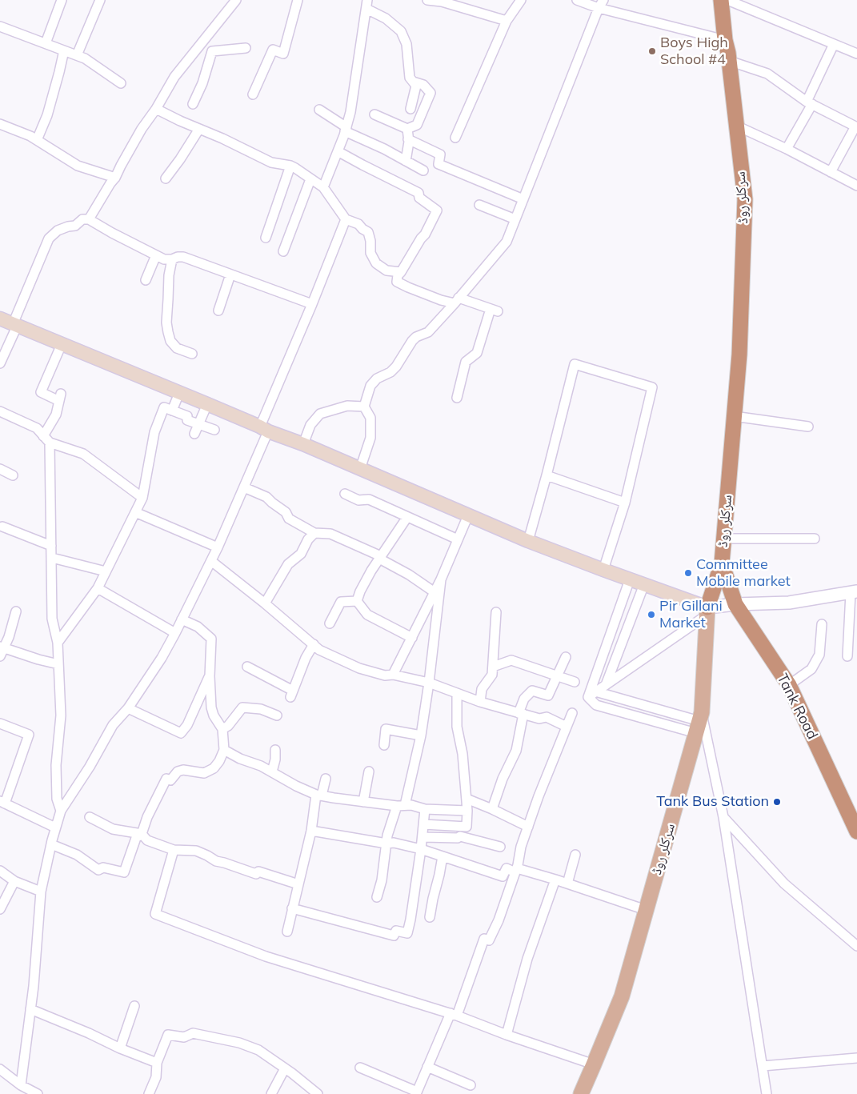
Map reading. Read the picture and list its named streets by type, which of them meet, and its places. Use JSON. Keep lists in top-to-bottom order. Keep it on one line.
{"streets":{"highway":["سرکلر روڈ","Tank Road"]},"crossings":[["سرکلر روڈ","Tank Road"]],"places":["Boys High School #4","Committee Mobile market","Pir Gillani Market","Tank Bus Station"]}
